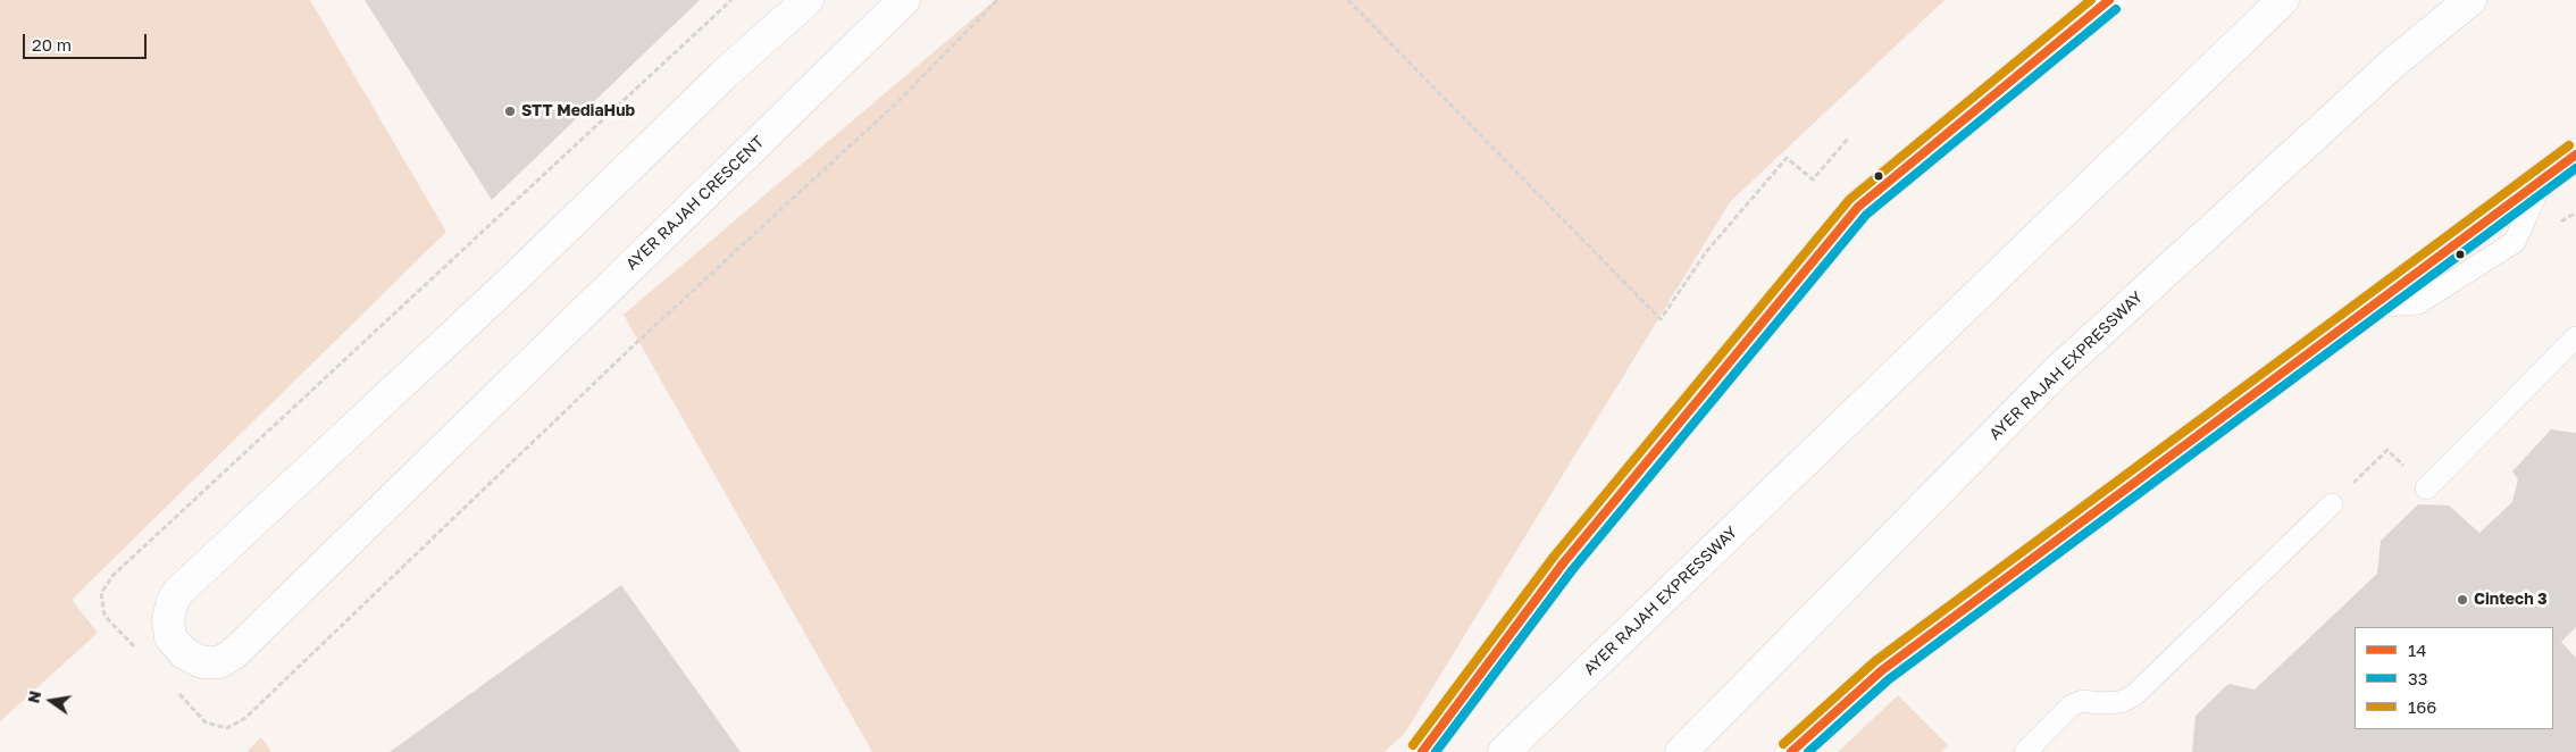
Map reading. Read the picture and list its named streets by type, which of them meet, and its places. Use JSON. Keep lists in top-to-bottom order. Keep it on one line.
{"streets":{"main road":["AYER RAJAH CRESCENT","AYER RAJAH EXPRESSWAY"]},"places":["STT MediaHub","Cintech 3"],"lines":["transit line 14","transit line 166","transit line 33"],"legend":["14","33","166"],"scale_bar":"20 m","north":"left"}
